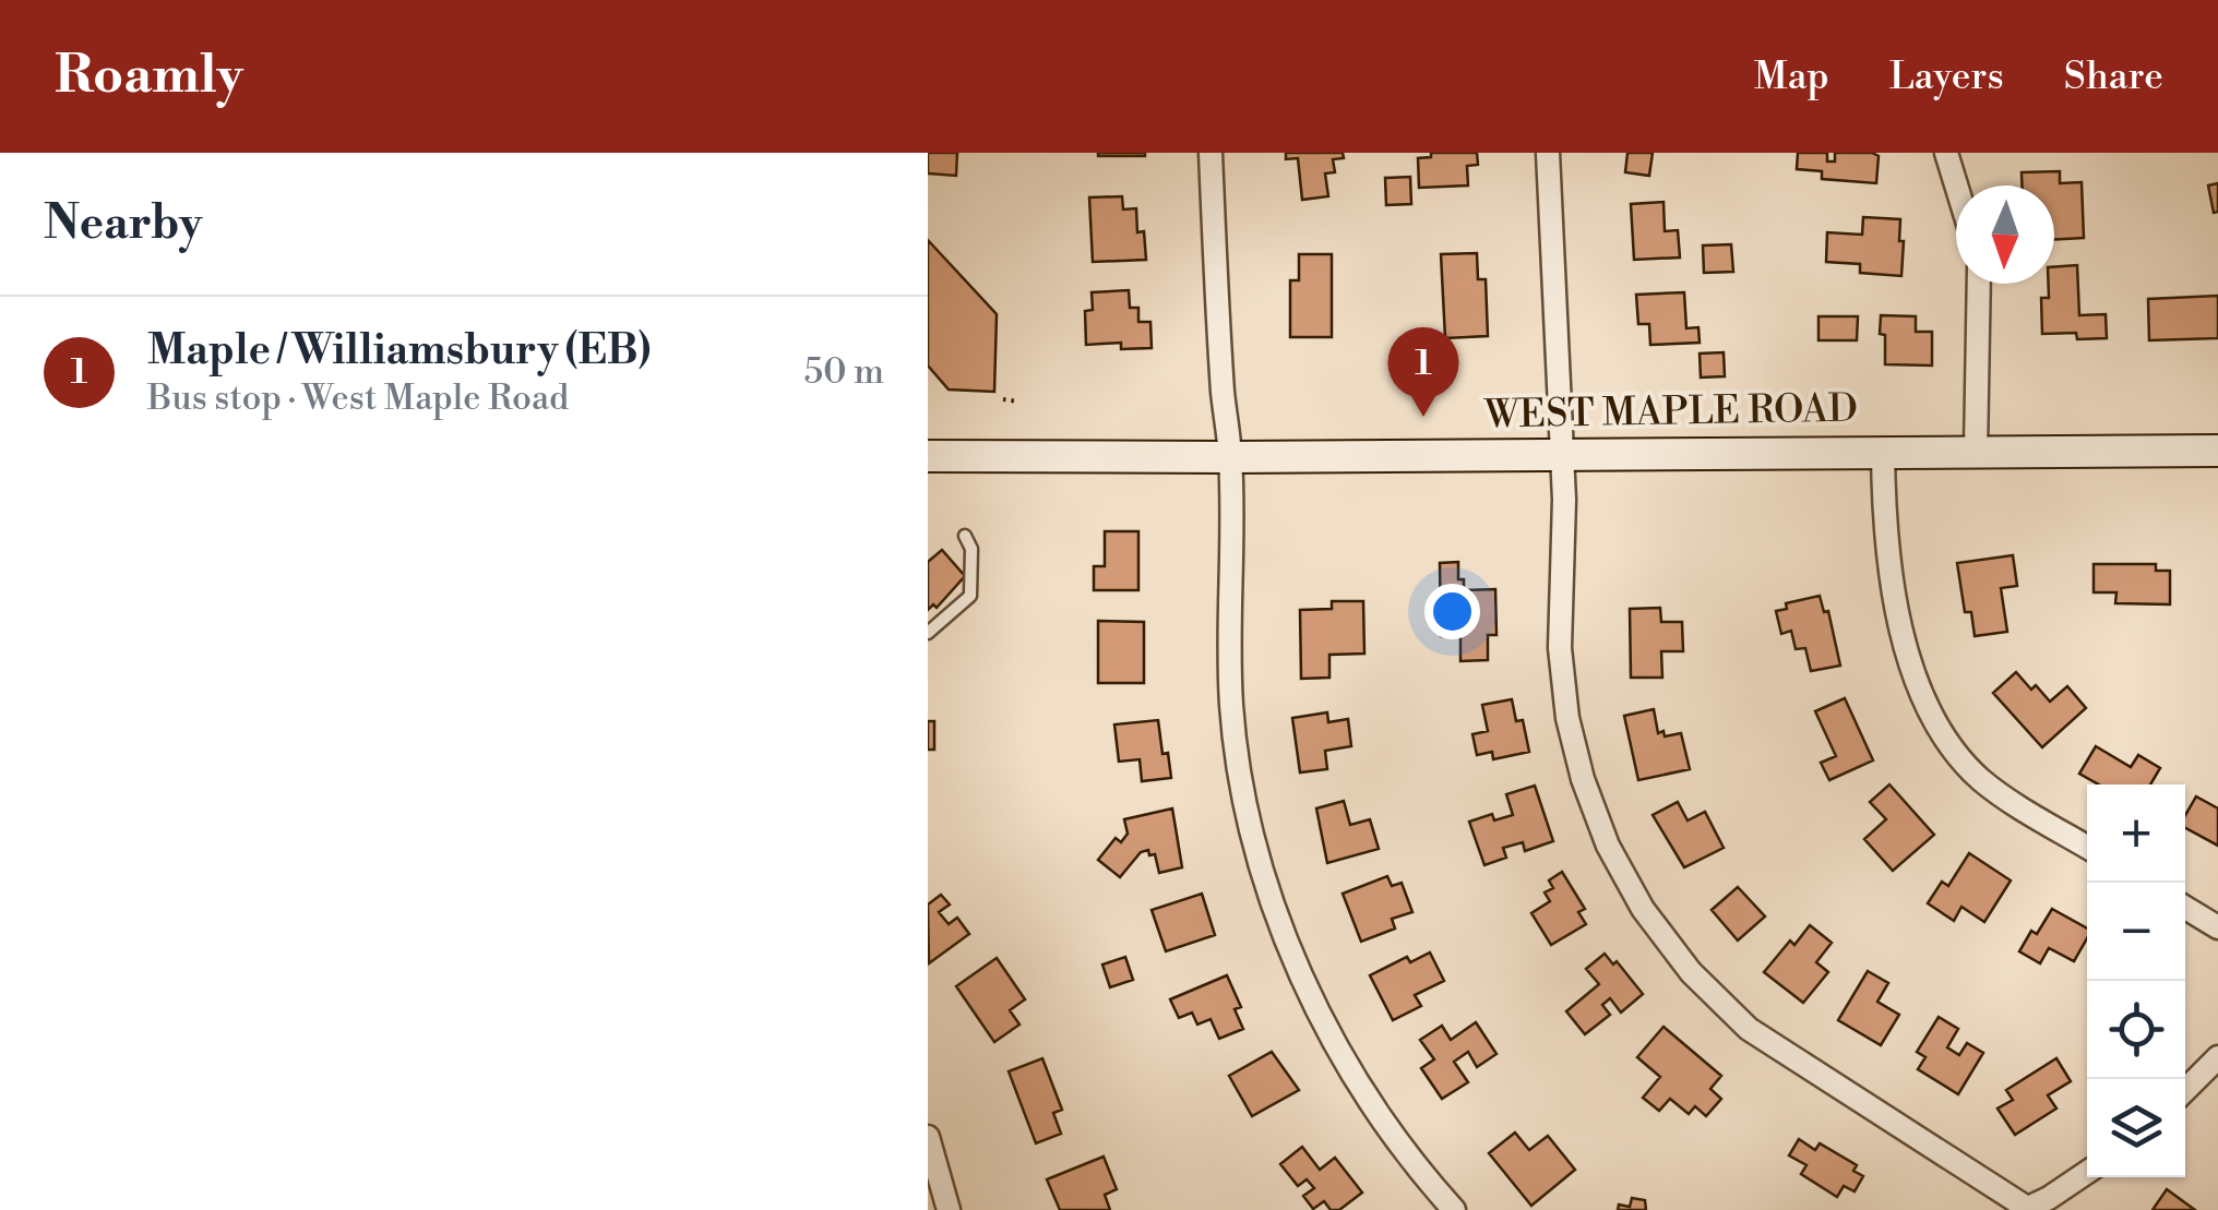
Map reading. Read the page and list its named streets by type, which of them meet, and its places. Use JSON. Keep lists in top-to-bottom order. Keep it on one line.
{"streets":{"main road":["WEST MAPLE ROAD"]},"north":"bottom","page":{"header":"Roamly","nav":["Map","Layers","Share"],"heading":"Nearby","list":[{"mark":"1","name":"Maple / Williamsbury (EB)","note":"Bus stop · West Maple Road","value":"50 m"}],"pins":"1","map_buttons":["+","−"]}}
